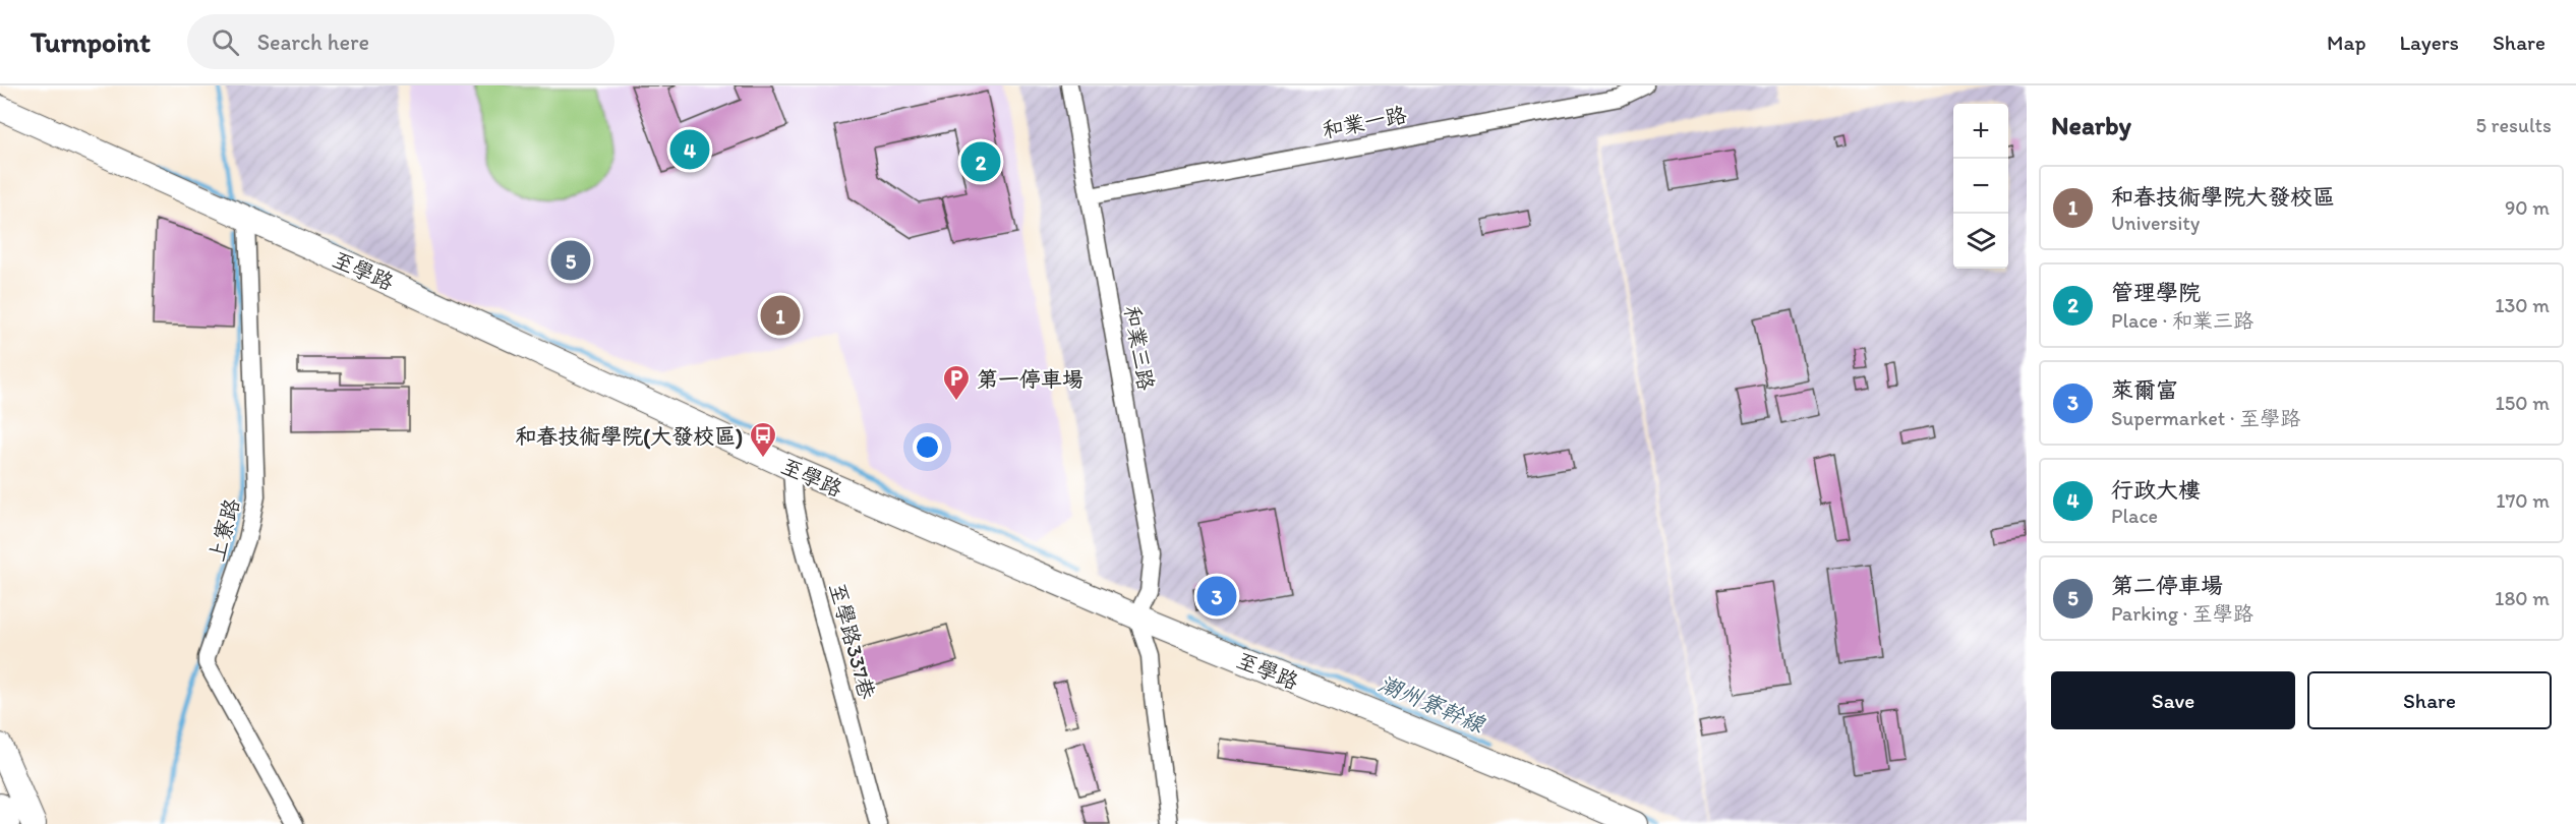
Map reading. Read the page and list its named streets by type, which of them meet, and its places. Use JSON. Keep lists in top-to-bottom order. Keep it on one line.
{"streets":{"street":["和業一路","至學路","和業三路","上寮路","至學路337巷"]},"crossings":[["和業一路","和業三路"],["至學路","和業三路"],["至學路","上寮路"],["至學路","至學路337巷"]],"water":["潮州寮幹線"],"places":{"parking":["第一停車場"],"bus stop":["和春技術學院(大發校區)"]},"page":{"header":"Turnpoint","search":"Search here","nav":["Map","Layers","Share"],"heading":["Nearby","5 results"],"map_buttons":["+","−"],"pins":["4","2","5","1","3"],"list":[{"mark":"1","name":"和春技術學院大發校區","note":"University","value":"90 m"},{"mark":"2","name":"管理學院","note":"Place · 和業三路","value":"130 m"},{"mark":"3","name":"萊爾富","note":"Supermarket · 至學路","value":"150 m"},{"mark":"4","name":"行政大樓","note":"Place","value":"170 m"},{"mark":"5","name":"第二停車場","note":"Parking · 至學路","value":"180 m"}],"buttons":["Save","Share"]}}
